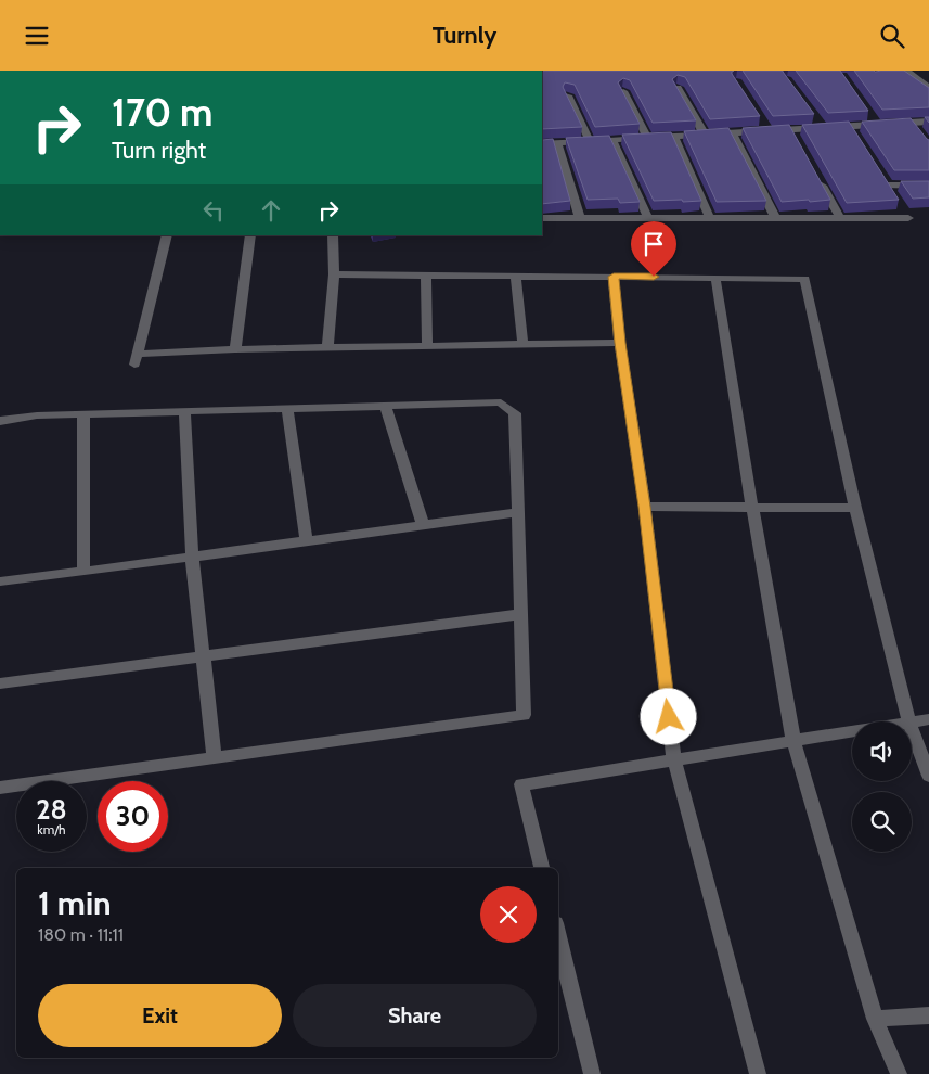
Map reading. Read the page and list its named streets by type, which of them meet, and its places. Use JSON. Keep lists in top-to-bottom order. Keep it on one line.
{"page":{"header":"Turnly","turn":["170 m","Turn right"],"speed":"28 km/h","limit":"30","heading":["1 min","180 m · 11:11"],"buttons":["Exit","Share"]}}
